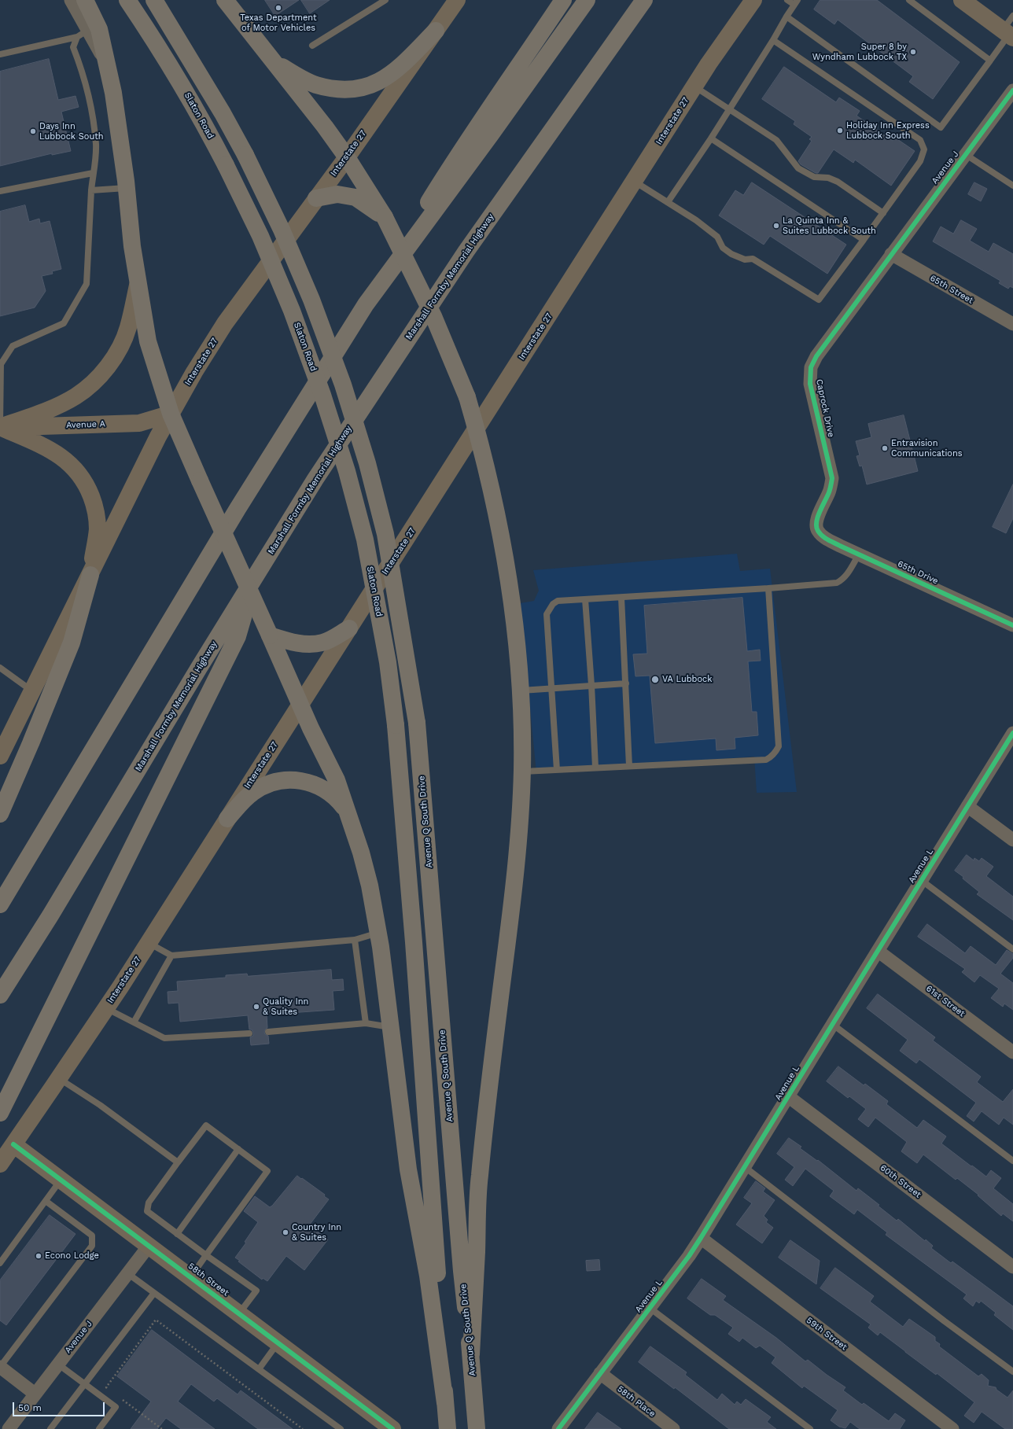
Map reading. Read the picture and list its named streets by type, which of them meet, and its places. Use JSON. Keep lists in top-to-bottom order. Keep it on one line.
{"streets":{"highway":["Slaton Road","Marshall Formby Memorial Highway","Avenue Q South Drive"],"main road":["Interstate 27","Avenue A","58th Street"],"street":["Avenue J","65th Street","Caprock Drive","65th Drive","Avenue L","61st Street","60th Street","59th Street","58th Place"]},"crossings":[["Interstate 27","Avenue A"],["Interstate 27","58th Street"],["Avenue J","65th Street"],["Avenue J","Caprock Drive"],["Avenue J","58th Street"],["65th Street","Caprock Drive"],["Caprock Drive","65th Drive"],["Avenue L","61st Street"],["Avenue L","60th Street"],["Avenue L","59th Street"],["Avenue L","58th Place"]],"places":["Texas Department of Motor Vehicles","Super 8 by Wyndham Lubbock TX","Holiday Inn Express Lubbock South","Days Inn Lubbock South","La Quinta Inn & Suites Lubbock South","Entravision Communications","VA Lubbock","Quality Inn & Suites","Country Inn & Suites","Econo Lodge"],"scale_bar":"50 m"}
